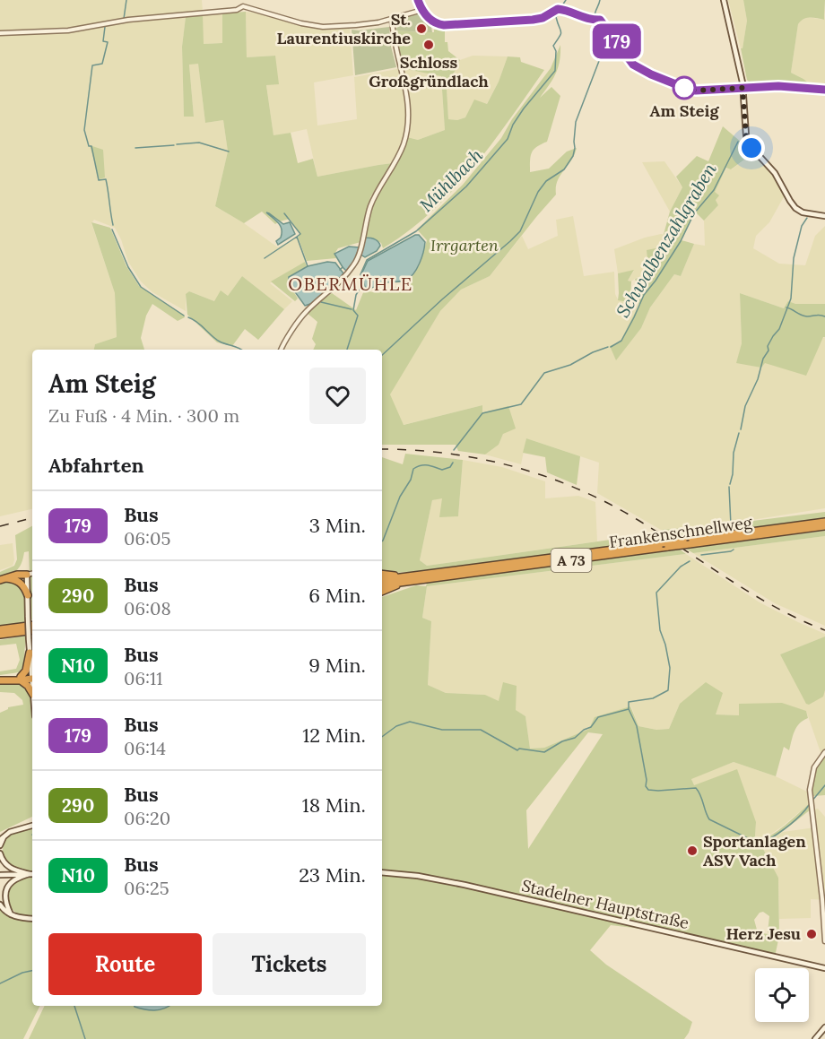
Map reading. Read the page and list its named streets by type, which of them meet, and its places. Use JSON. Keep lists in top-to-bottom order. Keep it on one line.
{"streets":{"highway":["Frankenschnellweg","A 73"],"main road":["Stadelner Hauptstraße"]},"districts":["OBERMÜHLE"],"water":["Mühlbach","Schwalbenzahlgraben"],"parks":["Irrgarten"],"places":["St. Laurentiuskirche","Schloss Großgründlach","Am Steig","Sportanlagen ASV Vach","Herz Jesu"],"lines":["bus line 179"],"page":{"on_map":"179","heading":[["Am Steig","Zu Fuß · 4 Min. · 300 m"],"Abfahrten"],"list":[{"mark":"179","name":"Bus","note":"06:05","value":"3 Min."},{"mark":"290","name":"Bus","note":"06:08","value":"6 Min."},{"mark":"N10","name":"Bus","note":"06:11","value":"9 Min."},{"mark":"179","name":"Bus","note":"06:14","value":"12 Min."},{"mark":"290","name":"Bus","note":"06:20","value":"18 Min."},{"mark":"N10","name":"Bus","note":"06:25","value":"23 Min."}],"buttons":["Route","Tickets"]}}
